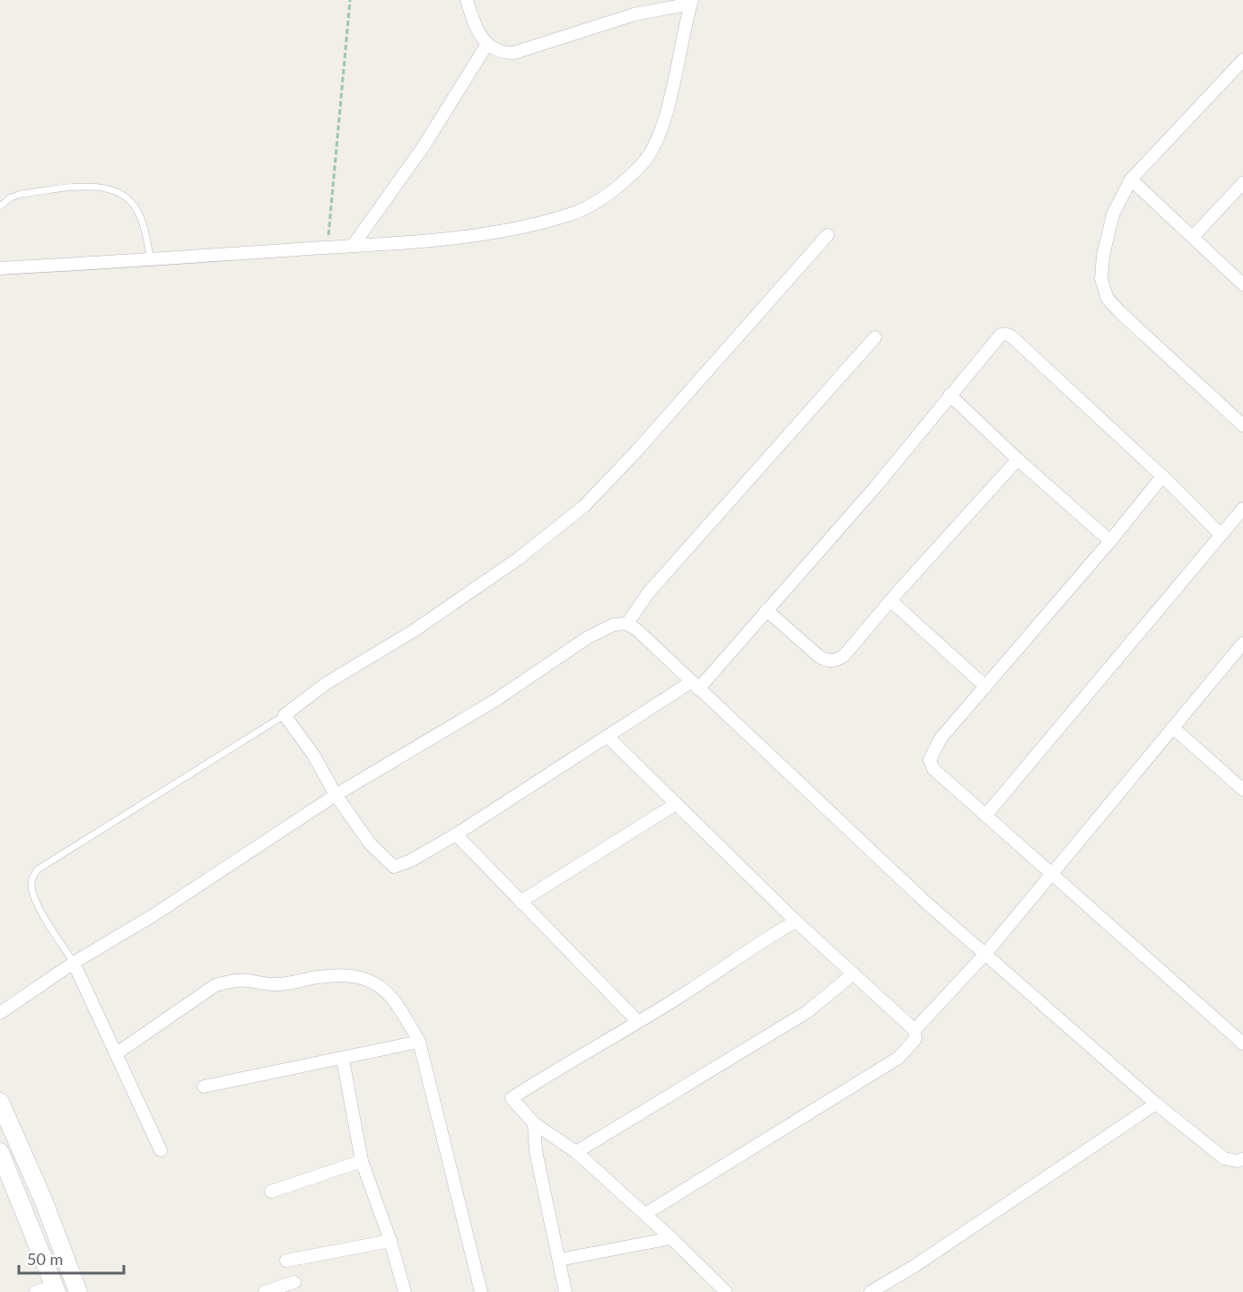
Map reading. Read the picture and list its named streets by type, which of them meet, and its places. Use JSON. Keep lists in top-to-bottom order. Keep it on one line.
{"scale_bar":"50 m"}
